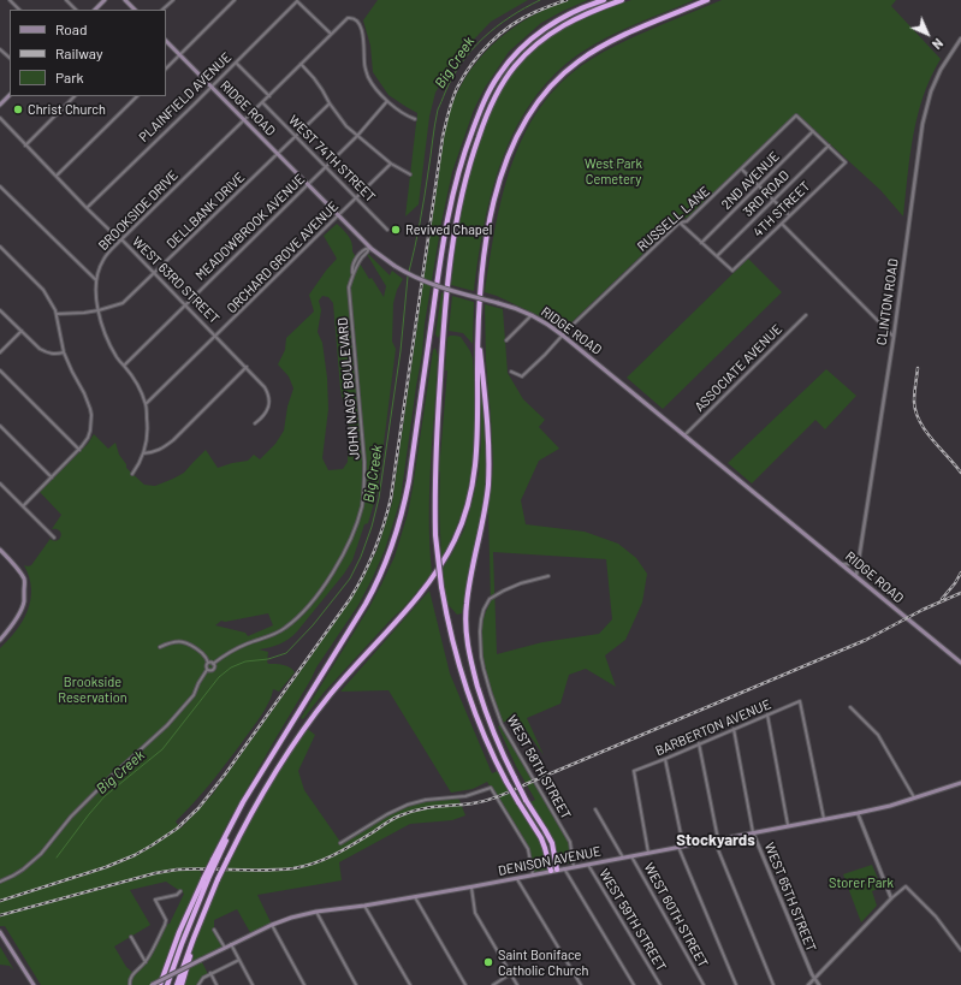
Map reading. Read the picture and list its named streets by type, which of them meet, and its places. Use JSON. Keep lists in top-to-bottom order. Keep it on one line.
{"streets":{"main road":["RIDGE ROAD","DENISON AVENUE"],"street":["PLAINFIELD AVENUE","WEST 74TH STREET","2ND AVENUE","3RD ROAD","4TH STREET","BROOKSIDE DRIVE","DELLBANK DRIVE","RUSSELL LANE","MEADOWBROOK AVENUE","ORCHARD GROVE AVENUE","WEST 63RD STREET","CLINTON ROAD","ASSOCIATE AVENUE","JOHN NAGY BOULEVARD","BARBERTON AVENUE","WEST 58TH STREET","WEST 65TH STREET","WEST 60TH STREET","WEST 59TH STREET"]},"crossings":[["PLAINFIELD AVENUE","RIDGE ROAD"],["PLAINFIELD AVENUE","WEST 63RD STREET"],["RIDGE ROAD","BROOKSIDE DRIVE"],["RIDGE ROAD","DELLBANK DRIVE"],["RIDGE ROAD","RUSSELL LANE"],["RIDGE ROAD","MEADOWBROOK AVENUE"],["RIDGE ROAD","ORCHARD GROVE AVENUE"],["RIDGE ROAD","CLINTON ROAD"],["RIDGE ROAD","ASSOCIATE AVENUE"],["RIDGE ROAD","JOHN NAGY BOULEVARD"],["WEST 74TH STREET","BROOKSIDE DRIVE"],["WEST 74TH STREET","DELLBANK DRIVE"],["WEST 74TH STREET","MEADOWBROOK AVENUE"],["WEST 74TH STREET","ORCHARD GROVE AVENUE"],["2ND AVENUE","RUSSELL LANE"],["3RD ROAD","4TH STREET"],["BROOKSIDE DRIVE","DELLBANK DRIVE"],["BROOKSIDE DRIVE","MEADOWBROOK AVENUE"],["BROOKSIDE DRIVE","ORCHARD GROVE AVENUE"],["BROOKSIDE DRIVE","WEST 63RD STREET"],["DELLBANK DRIVE","WEST 63RD STREET"],["MEADOWBROOK AVENUE","WEST 63RD STREET"],["ORCHARD GROVE AVENUE","WEST 63RD STREET"],["BARBERTON AVENUE","DENISON AVENUE"],["BARBERTON AVENUE","WEST 65TH STREET"],["WEST 58TH STREET","DENISON AVENUE"],["DENISON AVENUE","WEST 65TH STREET"],["DENISON AVENUE","WEST 60TH STREET"],["DENISON AVENUE","WEST 59TH STREET"]],"districts":["Stockyards"],"water":["Big Creek"],"parks":["West Park Cemetery","Brookside Reservation","Storer Park"],"places":["Christ Church","Revived Chapel","Saint Boniface Catholic Church"],"legend":["Road","Railway","Park"],"north":"bottom right"}
